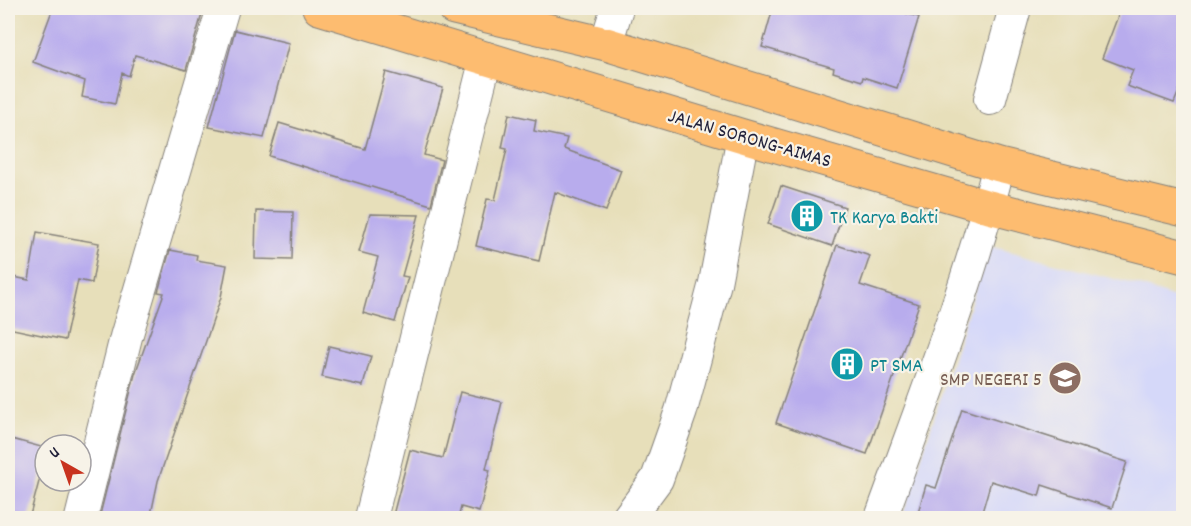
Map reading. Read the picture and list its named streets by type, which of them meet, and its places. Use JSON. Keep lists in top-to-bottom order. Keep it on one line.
{"streets":{"highway":["JALAN SORONG-AIMAS"]},"places":{"building":["TK Karya Bakti","PT SMA"],"school or university":["SMP NEGERI 5"]},"north":"top left"}
